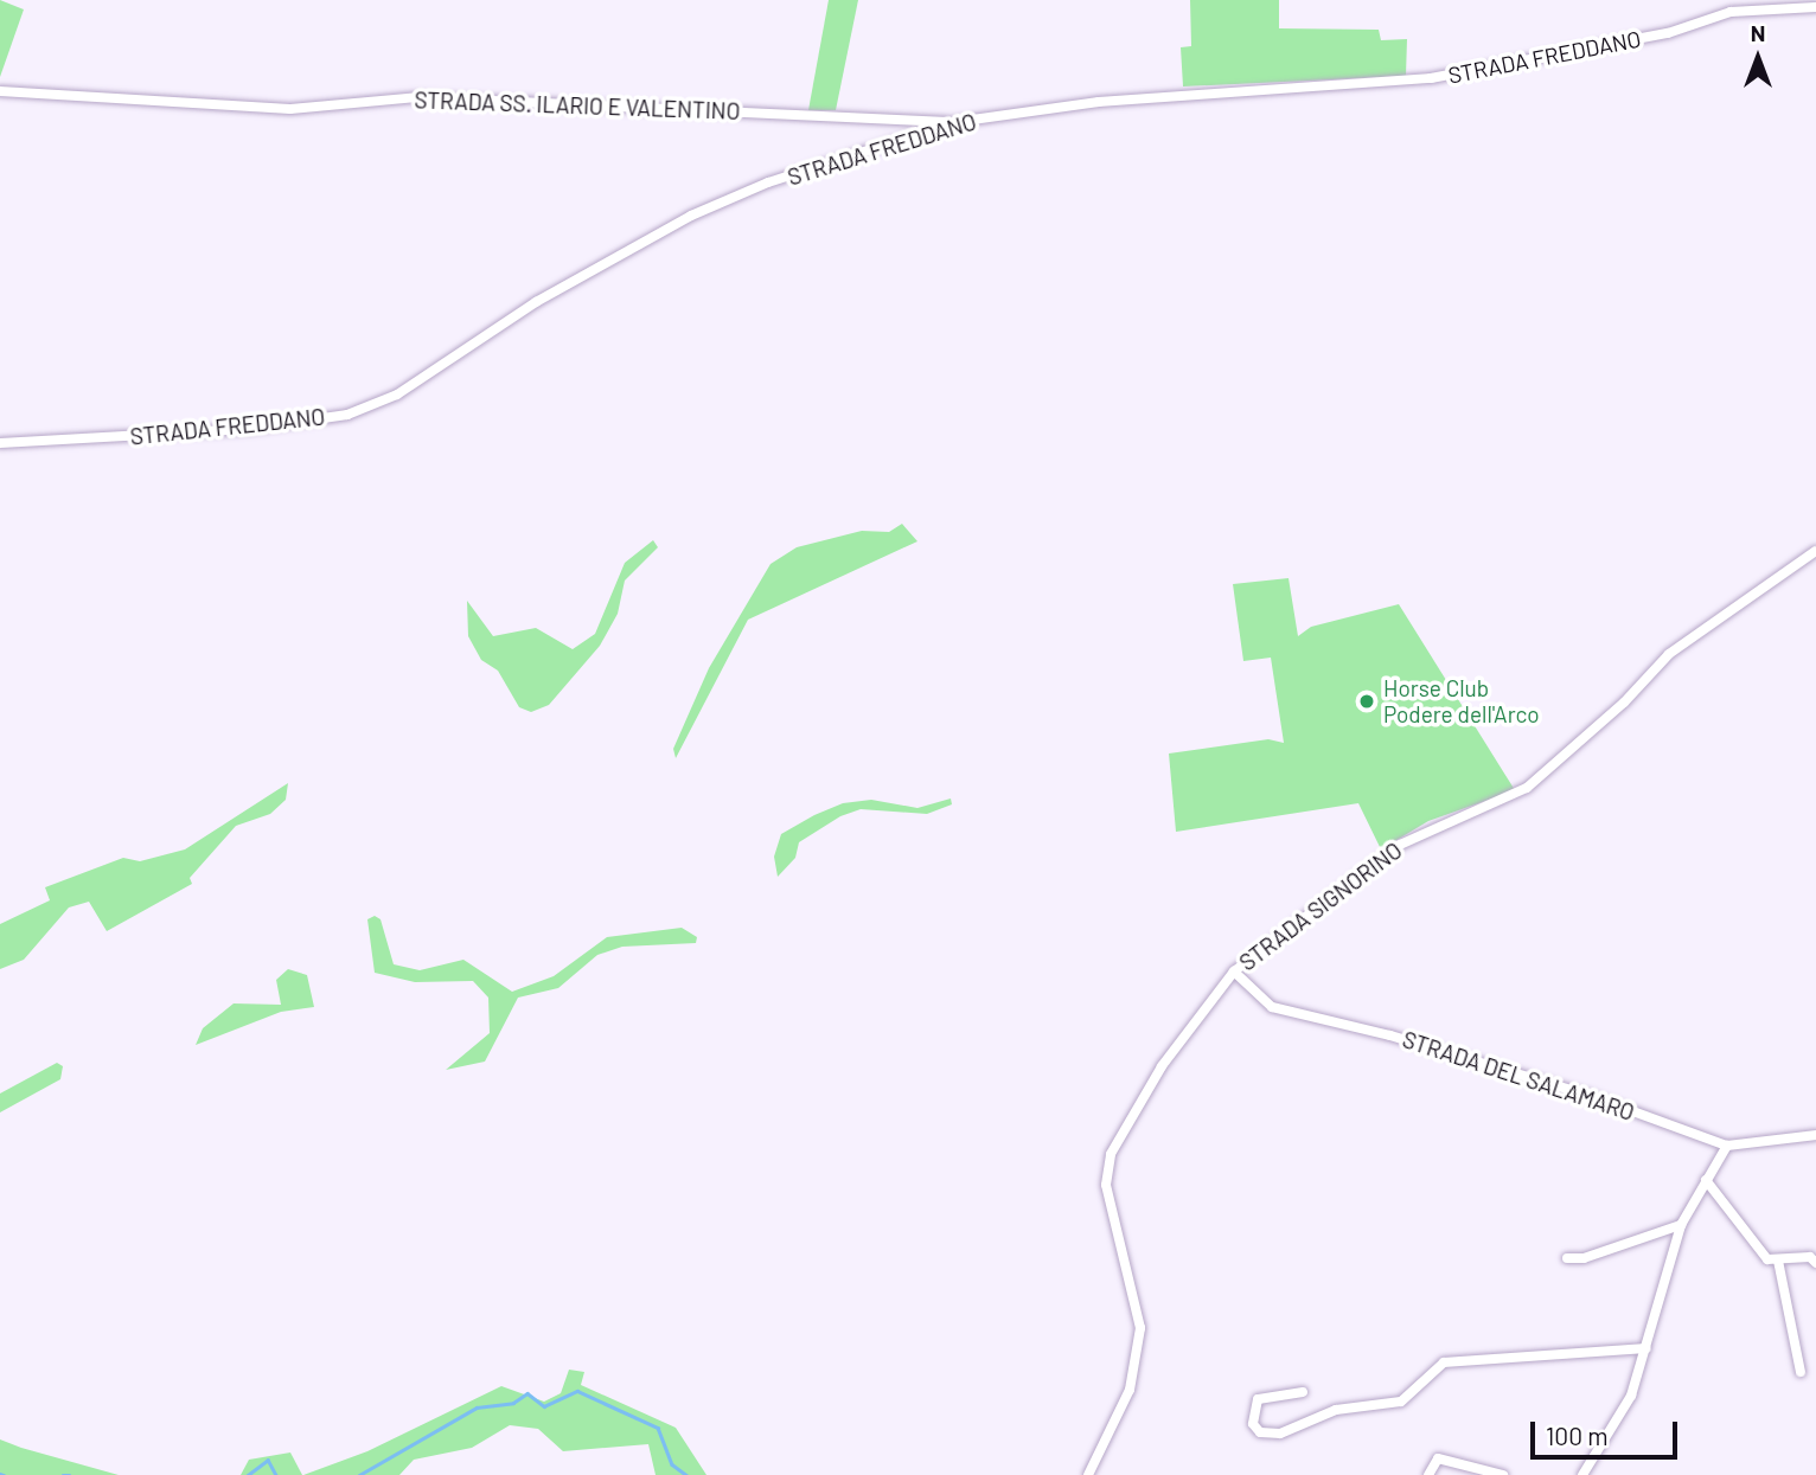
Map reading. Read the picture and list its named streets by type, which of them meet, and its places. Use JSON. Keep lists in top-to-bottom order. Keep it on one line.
{"streets":{"street":["STRADA FREDDANO","STRADA SS. ILARIO E VALENTINO","STRADA SIGNORINO","STRADA DEL SALAMARO"]},"crossings":[["STRADA FREDDANO","STRADA SS. ILARIO E VALENTINO"],["STRADA SIGNORINO","STRADA DEL SALAMARO"]],"places":["Horse Club Podere dell'Arco"],"scale_bar":"100 m","north":"top"}
